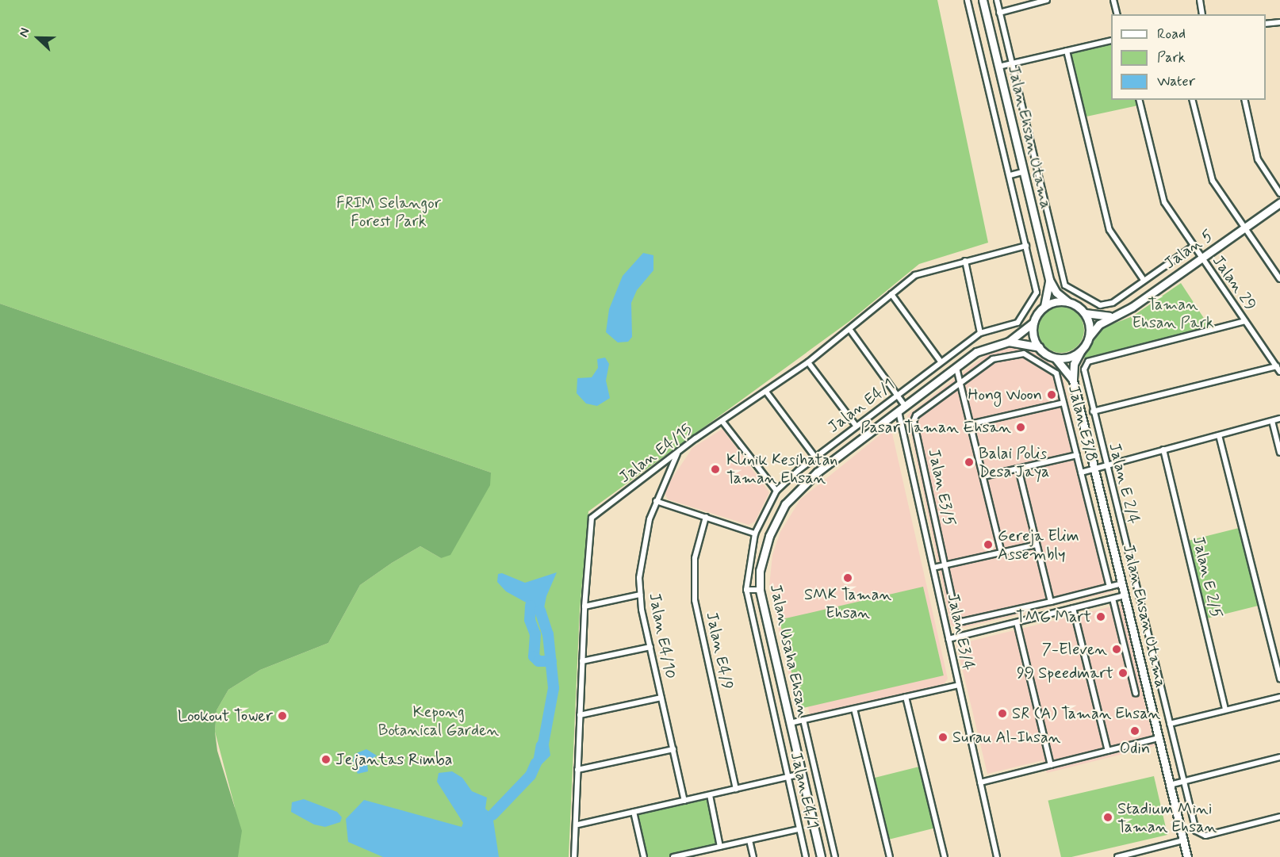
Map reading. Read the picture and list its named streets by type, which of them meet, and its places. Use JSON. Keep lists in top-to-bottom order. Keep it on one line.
{"streets":{"street":["Jalan Ehsan Utama","Jalan 5","Jalan 29","Jalan E4/1","Jalan E3/8","Jalan E4/15","Jalan E 2/4","Jalan E3/5","Jalan E 2/5","Jalan E3/4","Jalan E4/10","Jalan E4/9","Jalan Usaha Ehsan"]},"crossings":[["Jalan Ehsan Utama","Jalan 5"],["Jalan Ehsan Utama","Jalan Usaha Ehsan"],["Jalan 5","Jalan 29"],["Jalan 5","Jalan Usaha Ehsan"],["Jalan 29","Jalan E 2/4"],["Jalan E3/8","Jalan E3/5"],["Jalan E4/15","Jalan E4/10"],["Jalan E3/4","Jalan Usaha Ehsan"]],"parks":["FRIM Selangor Forest Park","Taman Ehsan Park","Kepong Botanical Garden"],"places":["Hong Woon","Pasar Taman Ehsan","Balai Polis Desa Jaya","Klinik Kesihatan Taman Ehsan","Gereja Elim Assembly","SMK Taman Ehsan","TMG Mart","7-Eleven","99 Speedmart","SR (A) Taman Ehsan","Lookout Tower","Odin","Surau Al-Ihsan","Jejantas Rimba","Stadium Mini Taman Ehsan"],"legend":["Road","Park","Water"],"north":"left"}
